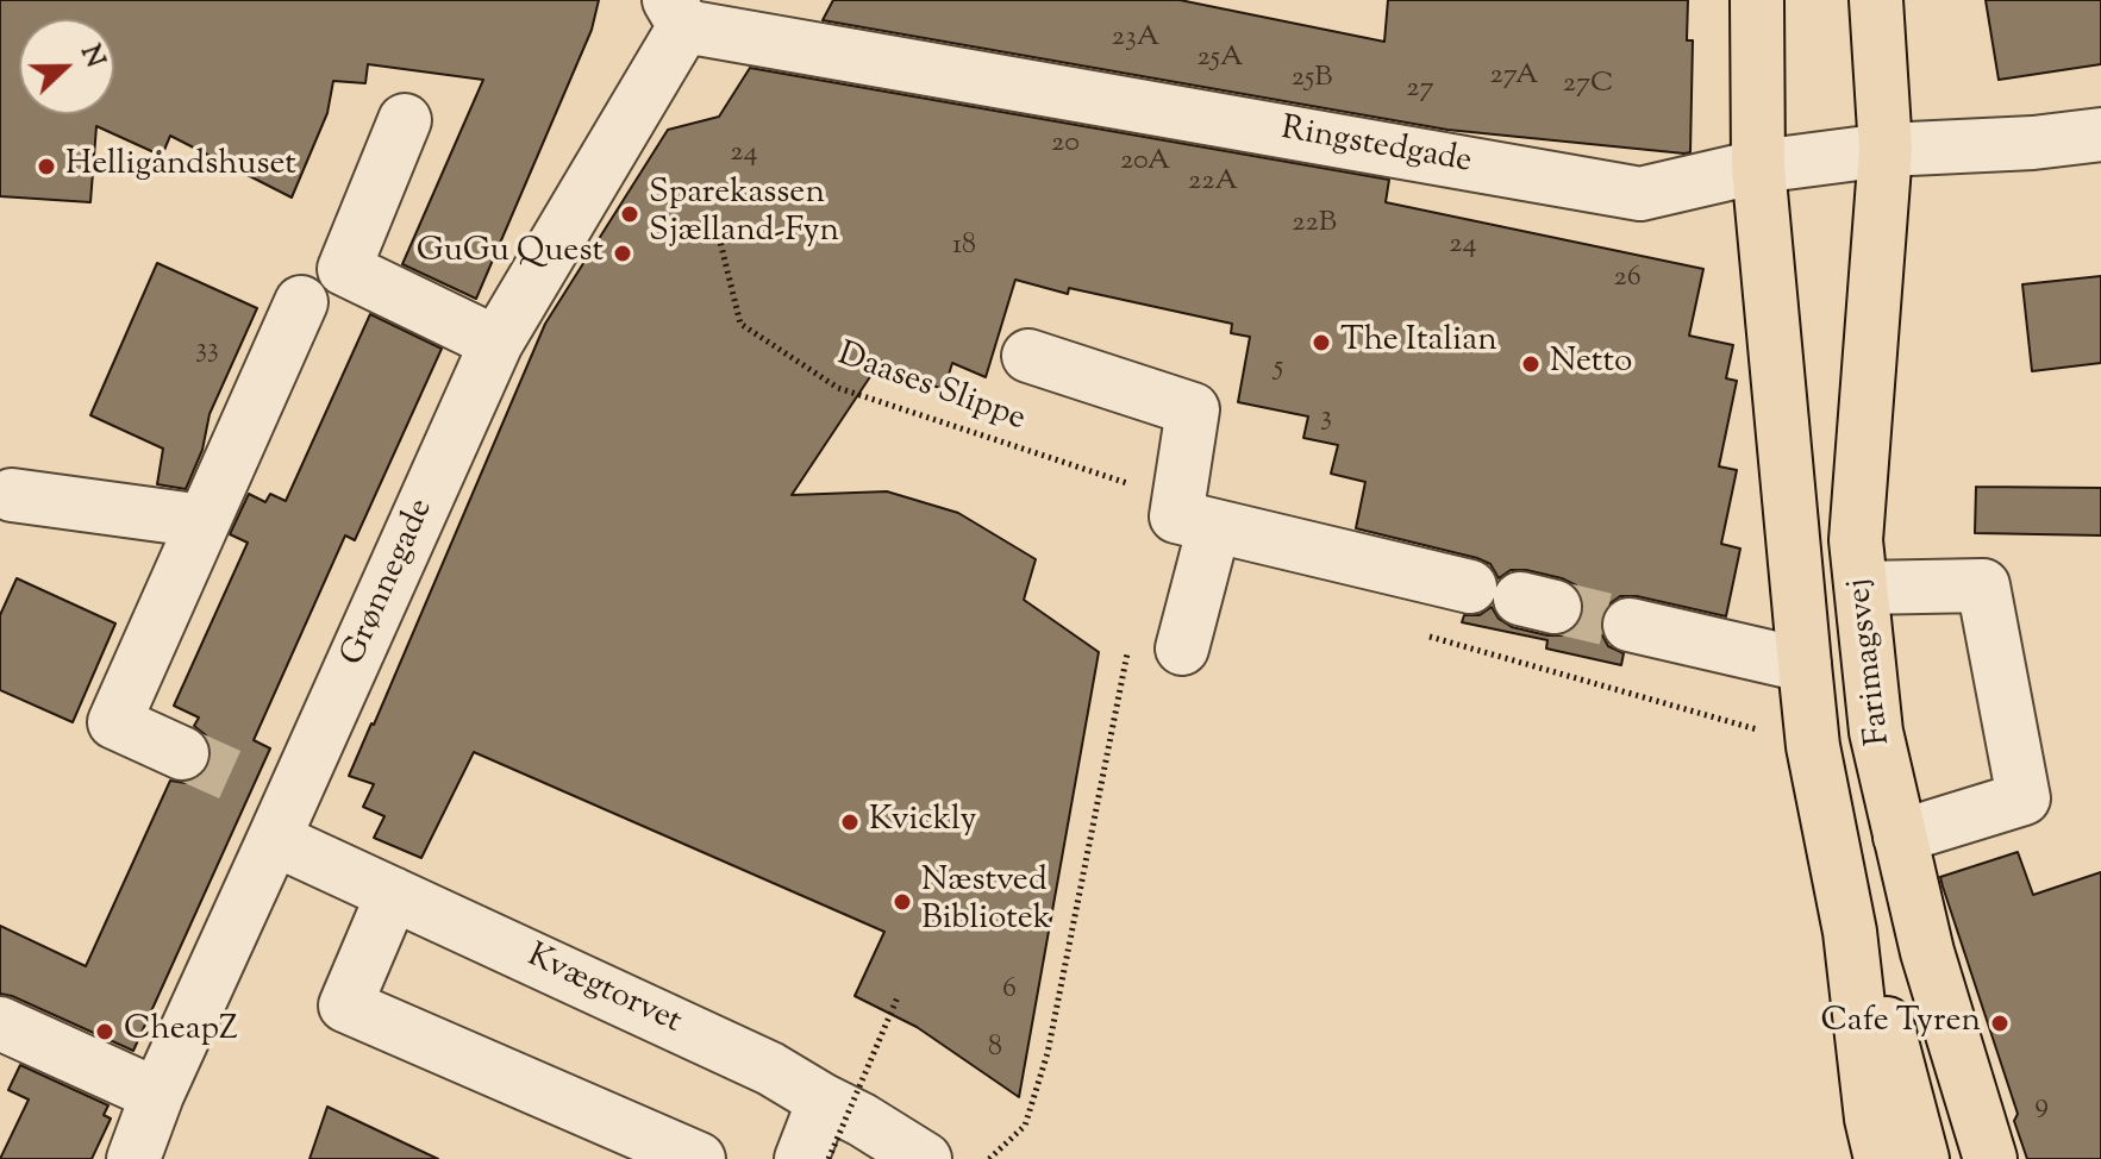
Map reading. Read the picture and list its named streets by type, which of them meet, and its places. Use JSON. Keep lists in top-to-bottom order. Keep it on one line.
{"streets":{"main road":["Farimagsvej"],"street":["Ringstedgade","Grønnegade","Kvægtorvet"],"path":["Daases Slippe"]},"crossings":[["Ringstedgade","Grønnegade"],["Ringstedgade","Farimagsvej"],["Grønnegade","Kvægtorvet"]],"places":["Helligåndshuset","Sparekassen Sjælland-Fyn","GuGu Quest","The Italian","Netto","Kvickly","Næstved Bibliotek","Cafe Tyren","CheapZ"],"house_numbers":["23A","25A","27A","25B","27C","27","20","24","20A","22A","22B","24","18","26","33","5","3","6","8","9"],"north":"right"}
